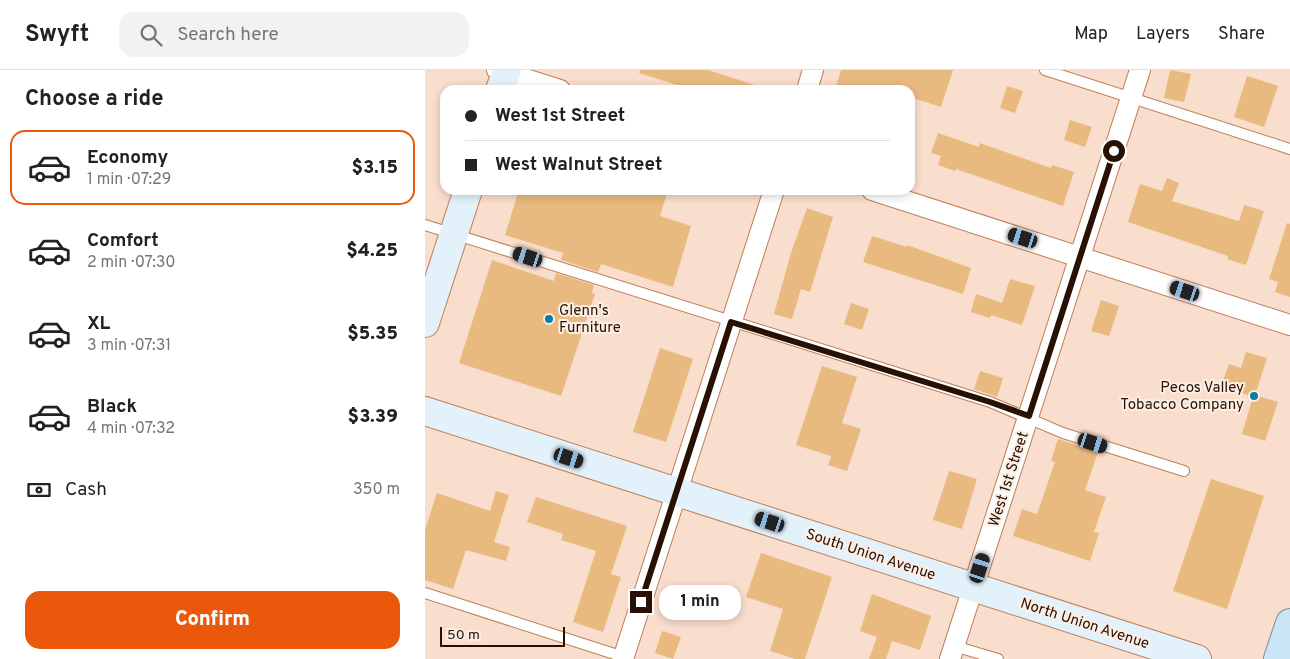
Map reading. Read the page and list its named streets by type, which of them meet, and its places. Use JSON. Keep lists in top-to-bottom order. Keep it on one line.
{"streets":{"main road":["South Union Avenue","North Union Avenue"],"street":["West 1st Street"]},"crossings":[["West 1st Street","South Union Avenue"],["West 1st Street","North Union Avenue"],["South Union Avenue","North Union Avenue"]],"places":["Glenn's Furniture","Pecos Valley Tobacco Company"],"scale_bar":"50 m","page":{"header":"Swyft","search":"Search here","nav":["Map","Layers","Share"],"heading":"Choose a ride","banner":["West 1st Street","West Walnut Street"],"list":[{"name":"Economy","note":"1 min · 07:29","value":"$3.15"},{"name":"Comfort","note":"2 min · 07:30","value":"$4.25"},{"name":"XL","note":"3 min · 07:31","value":"$5.35"},{"name":"Black","note":"4 min · 07:32","value":"$3.39"}],"pay":["Cash","350 m"],"buttons":"Confirm","bubble":"1 min","scale":"50 m"}}
